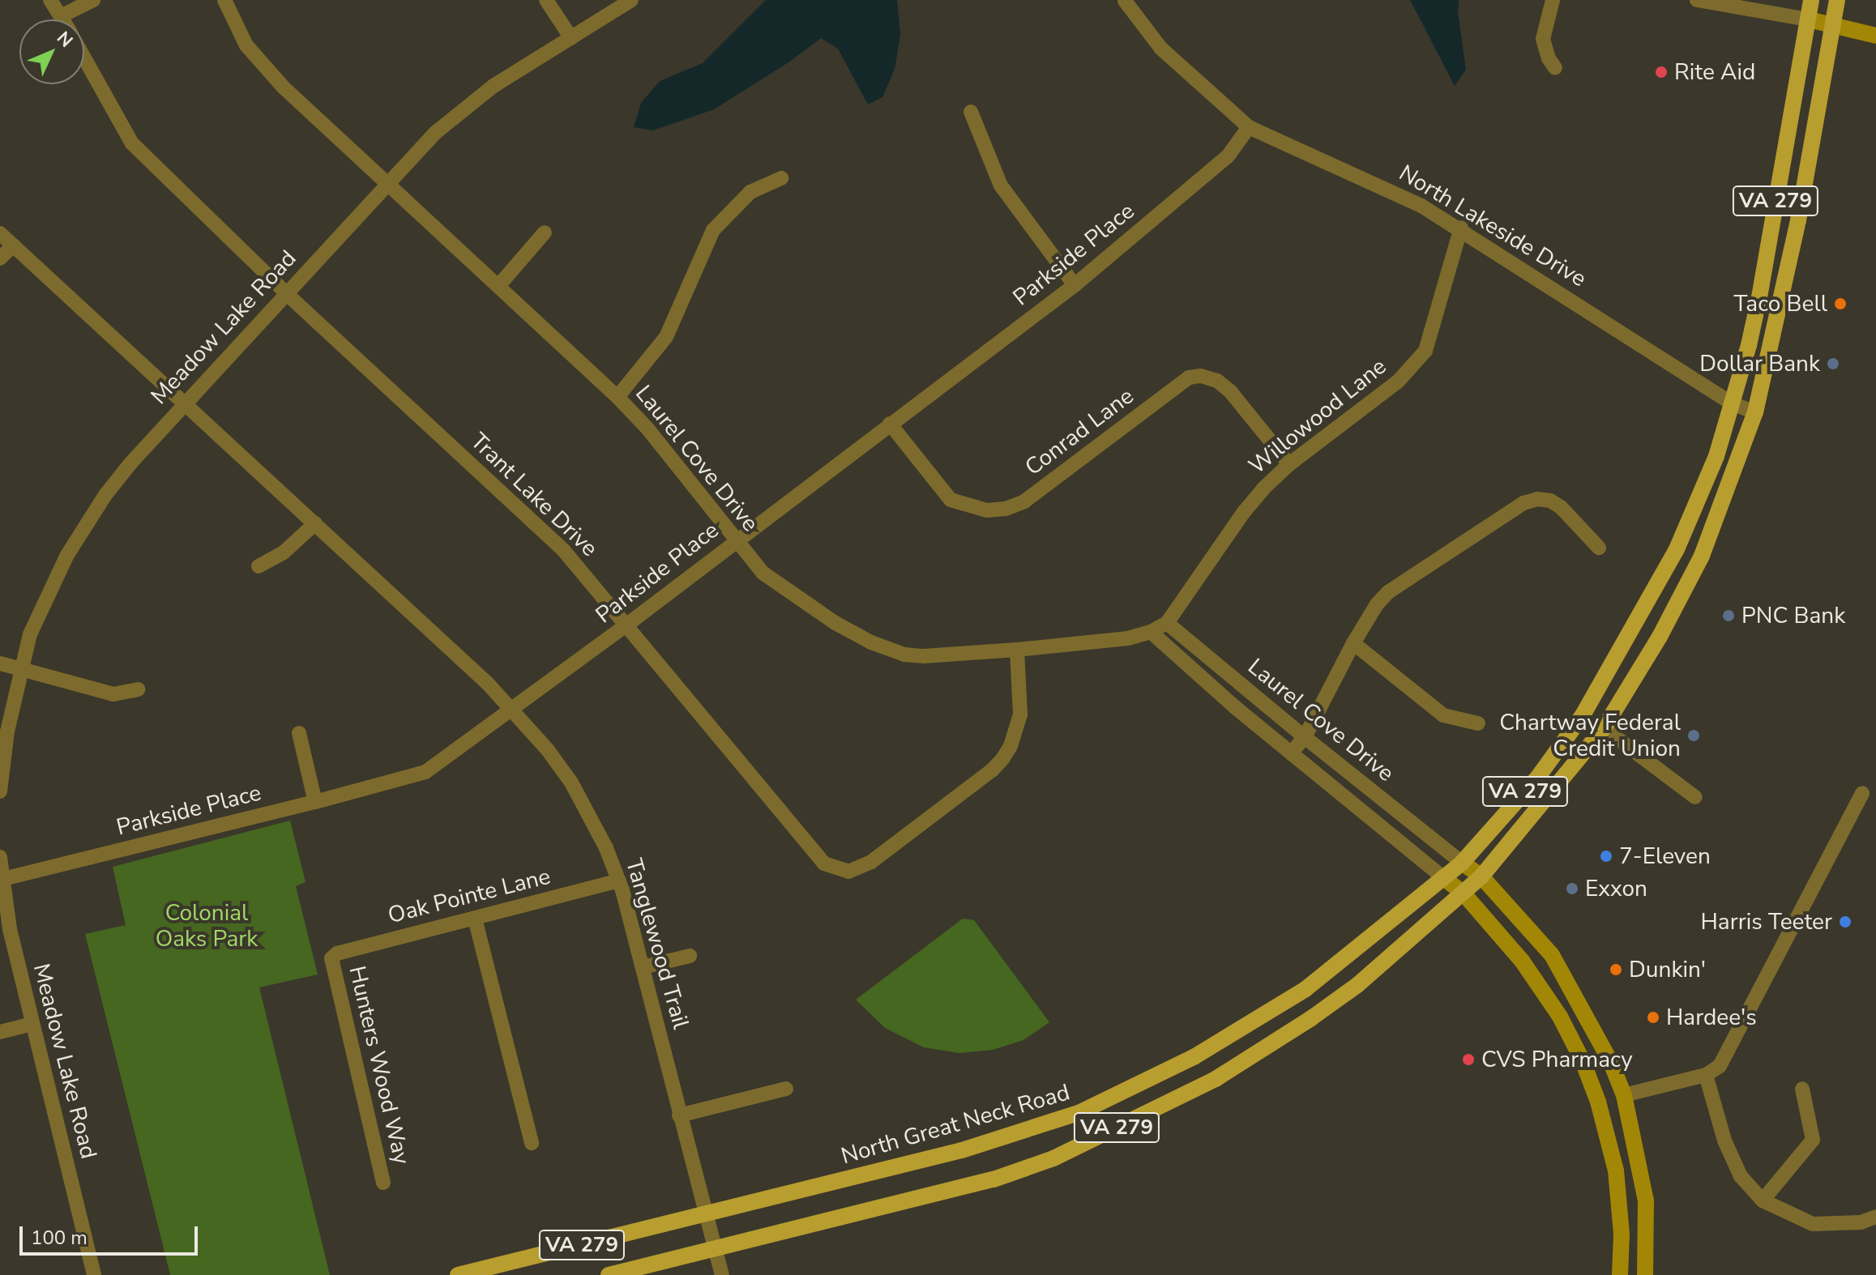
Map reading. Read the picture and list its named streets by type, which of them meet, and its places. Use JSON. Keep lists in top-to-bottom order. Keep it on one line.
{"streets":{"main road":["VA 279","North Great Neck Road"],"street":["North Lakeside Drive","Parkside Place","Meadow Lake Road","Willowood Lane","Conrad Lane","Laurel Cove Drive","Trant Lake Drive","Oak Pointe Lane","Tanglewood Trail","Hunters Wood Way"]},"crossings":[["VA 279","North Lakeside Drive"],["VA 279","Tanglewood Trail"],["North Lakeside Drive","Parkside Place"],["North Lakeside Drive","Willowood Lane"],["North Lakeside Drive","North Great Neck Road"],["Parkside Place","Meadow Lake Road"],["Parkside Place","Conrad Lane"],["Parkside Place","Laurel Cove Drive"],["Parkside Place","Trant Lake Drive"],["Parkside Place","Tanglewood Trail"],["Meadow Lake Road","Laurel Cove Drive"],["Meadow Lake Road","Trant Lake Drive"],["Meadow Lake Road","Tanglewood Trail"],["Willowood Lane","Conrad Lane"],["Willowood Lane","Laurel Cove Drive"],["Laurel Cove Drive","Trant Lake Drive"],["Laurel Cove Drive","North Great Neck Road"],["Oak Pointe Lane","Tanglewood Trail"],["Oak Pointe Lane","Hunters Wood Way"],["Tanglewood Trail","North Great Neck Road"]],"parks":["Colonial Oaks Park"],"places":["Rite Aid","Taco Bell","Dollar Bank","PNC Bank","Chartway Federal Credit Union","7-Eleven","Exxon","Harris Teeter","Dunkin'","Hardee's","CVS Pharmacy"],"scale_bar":"100 m","north":"top right"}
